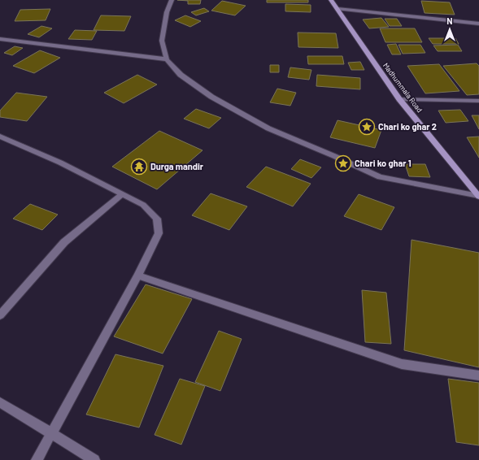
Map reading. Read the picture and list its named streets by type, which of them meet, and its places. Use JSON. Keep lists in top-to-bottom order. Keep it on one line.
{"streets":{"street":["Madhummala Road"]},"places":{"place":["Chari ko ghar 2","Chari ko ghar 1"],"temple":["Durga mandir"]},"north":"top"}
